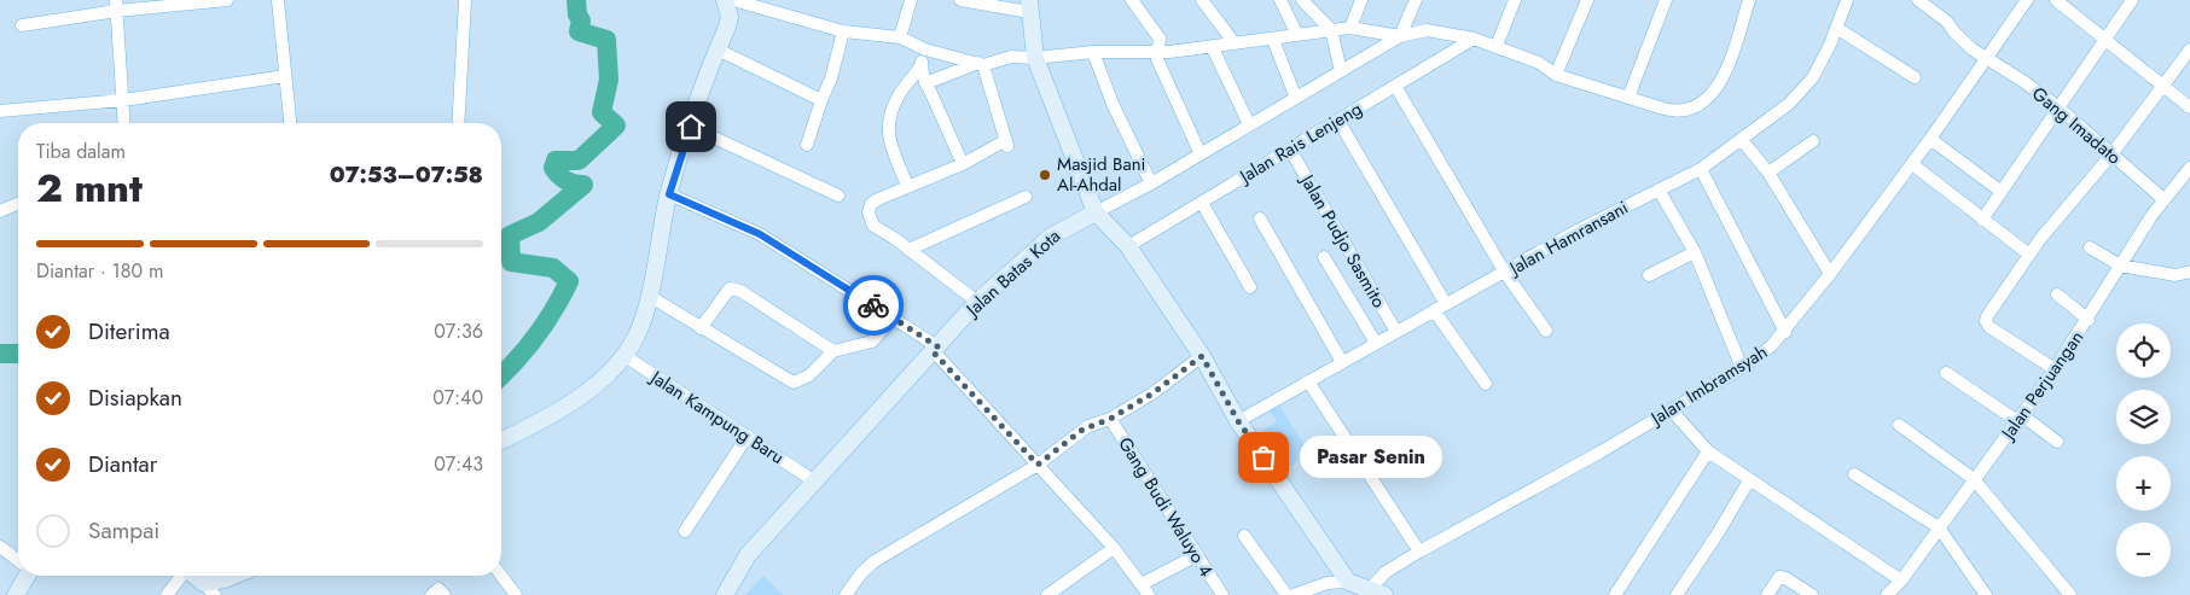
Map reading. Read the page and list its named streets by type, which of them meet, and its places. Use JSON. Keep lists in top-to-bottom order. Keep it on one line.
{"streets":{"street":["Gang Imadato","Jalan Rais Lenjeng","Jalan Hamransani","Jalan Pudjo Sasmito","Jalan Batas Kota","Jalan Imbramsyah","Jalan Perjuangan","Jalan Kampung Baru","Gang Budi Waluyo 4"]},"crossings":[["Gang Imadato","Jalan Imbramsyah"],["Gang Imadato","Jalan Perjuangan"],["Jalan Rais Lenjeng","Jalan Pudjo Sasmito"],["Jalan Rais Lenjeng","Jalan Batas Kota"],["Jalan Hamransani","Jalan Pudjo Sasmito"],["Jalan Batas Kota","Jalan Kampung Baru"]],"places":["Masjid Bani Al-Ahdal","Pasar Senin"],"page":{"heading":["2 mnt","Tiba dalam","07:53–07:58"],"bar":"Diantar · 180 m","list":[["Diterima","07:36"],["Disiapkan","07:40"],["Diantar","07:43"],"Sampai"],"map_buttons":["+","−"],"bubble":"Pasar Senin"}}
